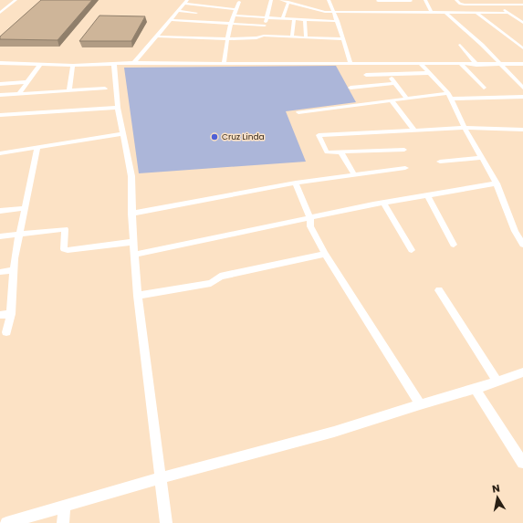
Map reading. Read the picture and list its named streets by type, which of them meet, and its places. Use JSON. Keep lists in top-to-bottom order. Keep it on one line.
{"places":["Cruz Linda"],"north":"top"}
